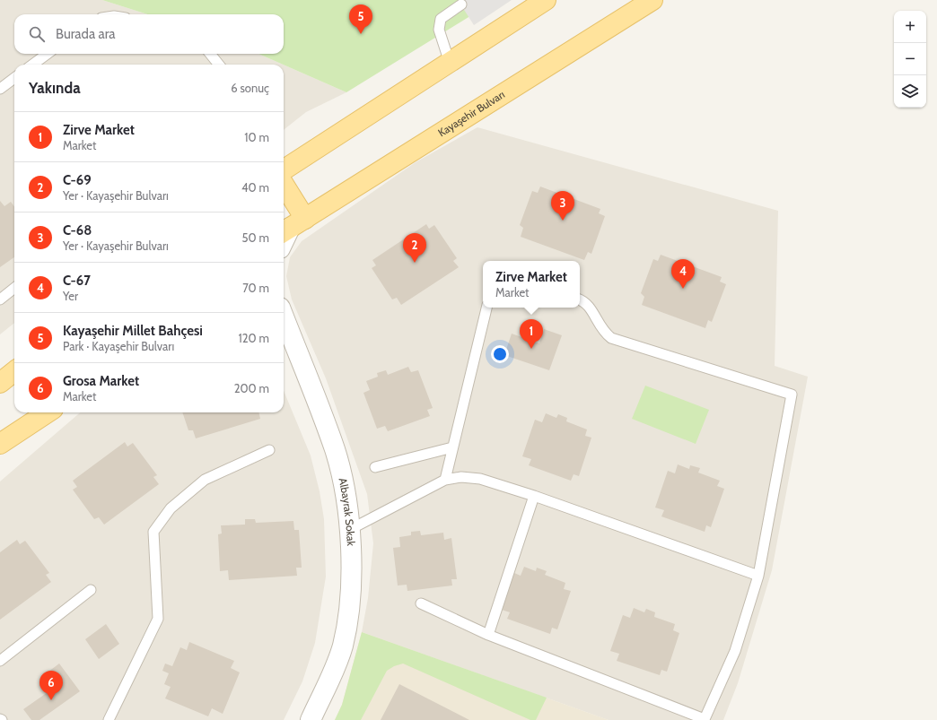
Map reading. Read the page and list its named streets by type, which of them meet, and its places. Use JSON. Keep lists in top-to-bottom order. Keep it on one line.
{"streets":{"main road":["Kayaşehir Bulvarı"],"street":["Albayrak Sokak"]},"page":{"pins":["5","3","2","4","1","6"],"map_buttons":["+","−"],"search":"Burada ara","heading":["Yakında","6 sonuç"],"list":[{"mark":"1","name":"Zirve Market","note":"Market","value":"10 m"},{"mark":"2","name":"C-69","note":"Yer · Kayaşehir Bulvarı","value":"40 m"},{"mark":"3","name":"C-68","note":"Yer · Kayaşehir Bulvarı","value":"50 m"},{"mark":"4","name":"C-67","note":"Yer","value":"70 m"},{"mark":"5","name":"Kayaşehir Millet Bahçesi","note":"Park · Kayaşehir Bulvarı","value":"120 m"},{"mark":"6","name":"Grosa Market","note":"Market","value":"200 m"}],"popup":["Zirve Market","Market"]}}
